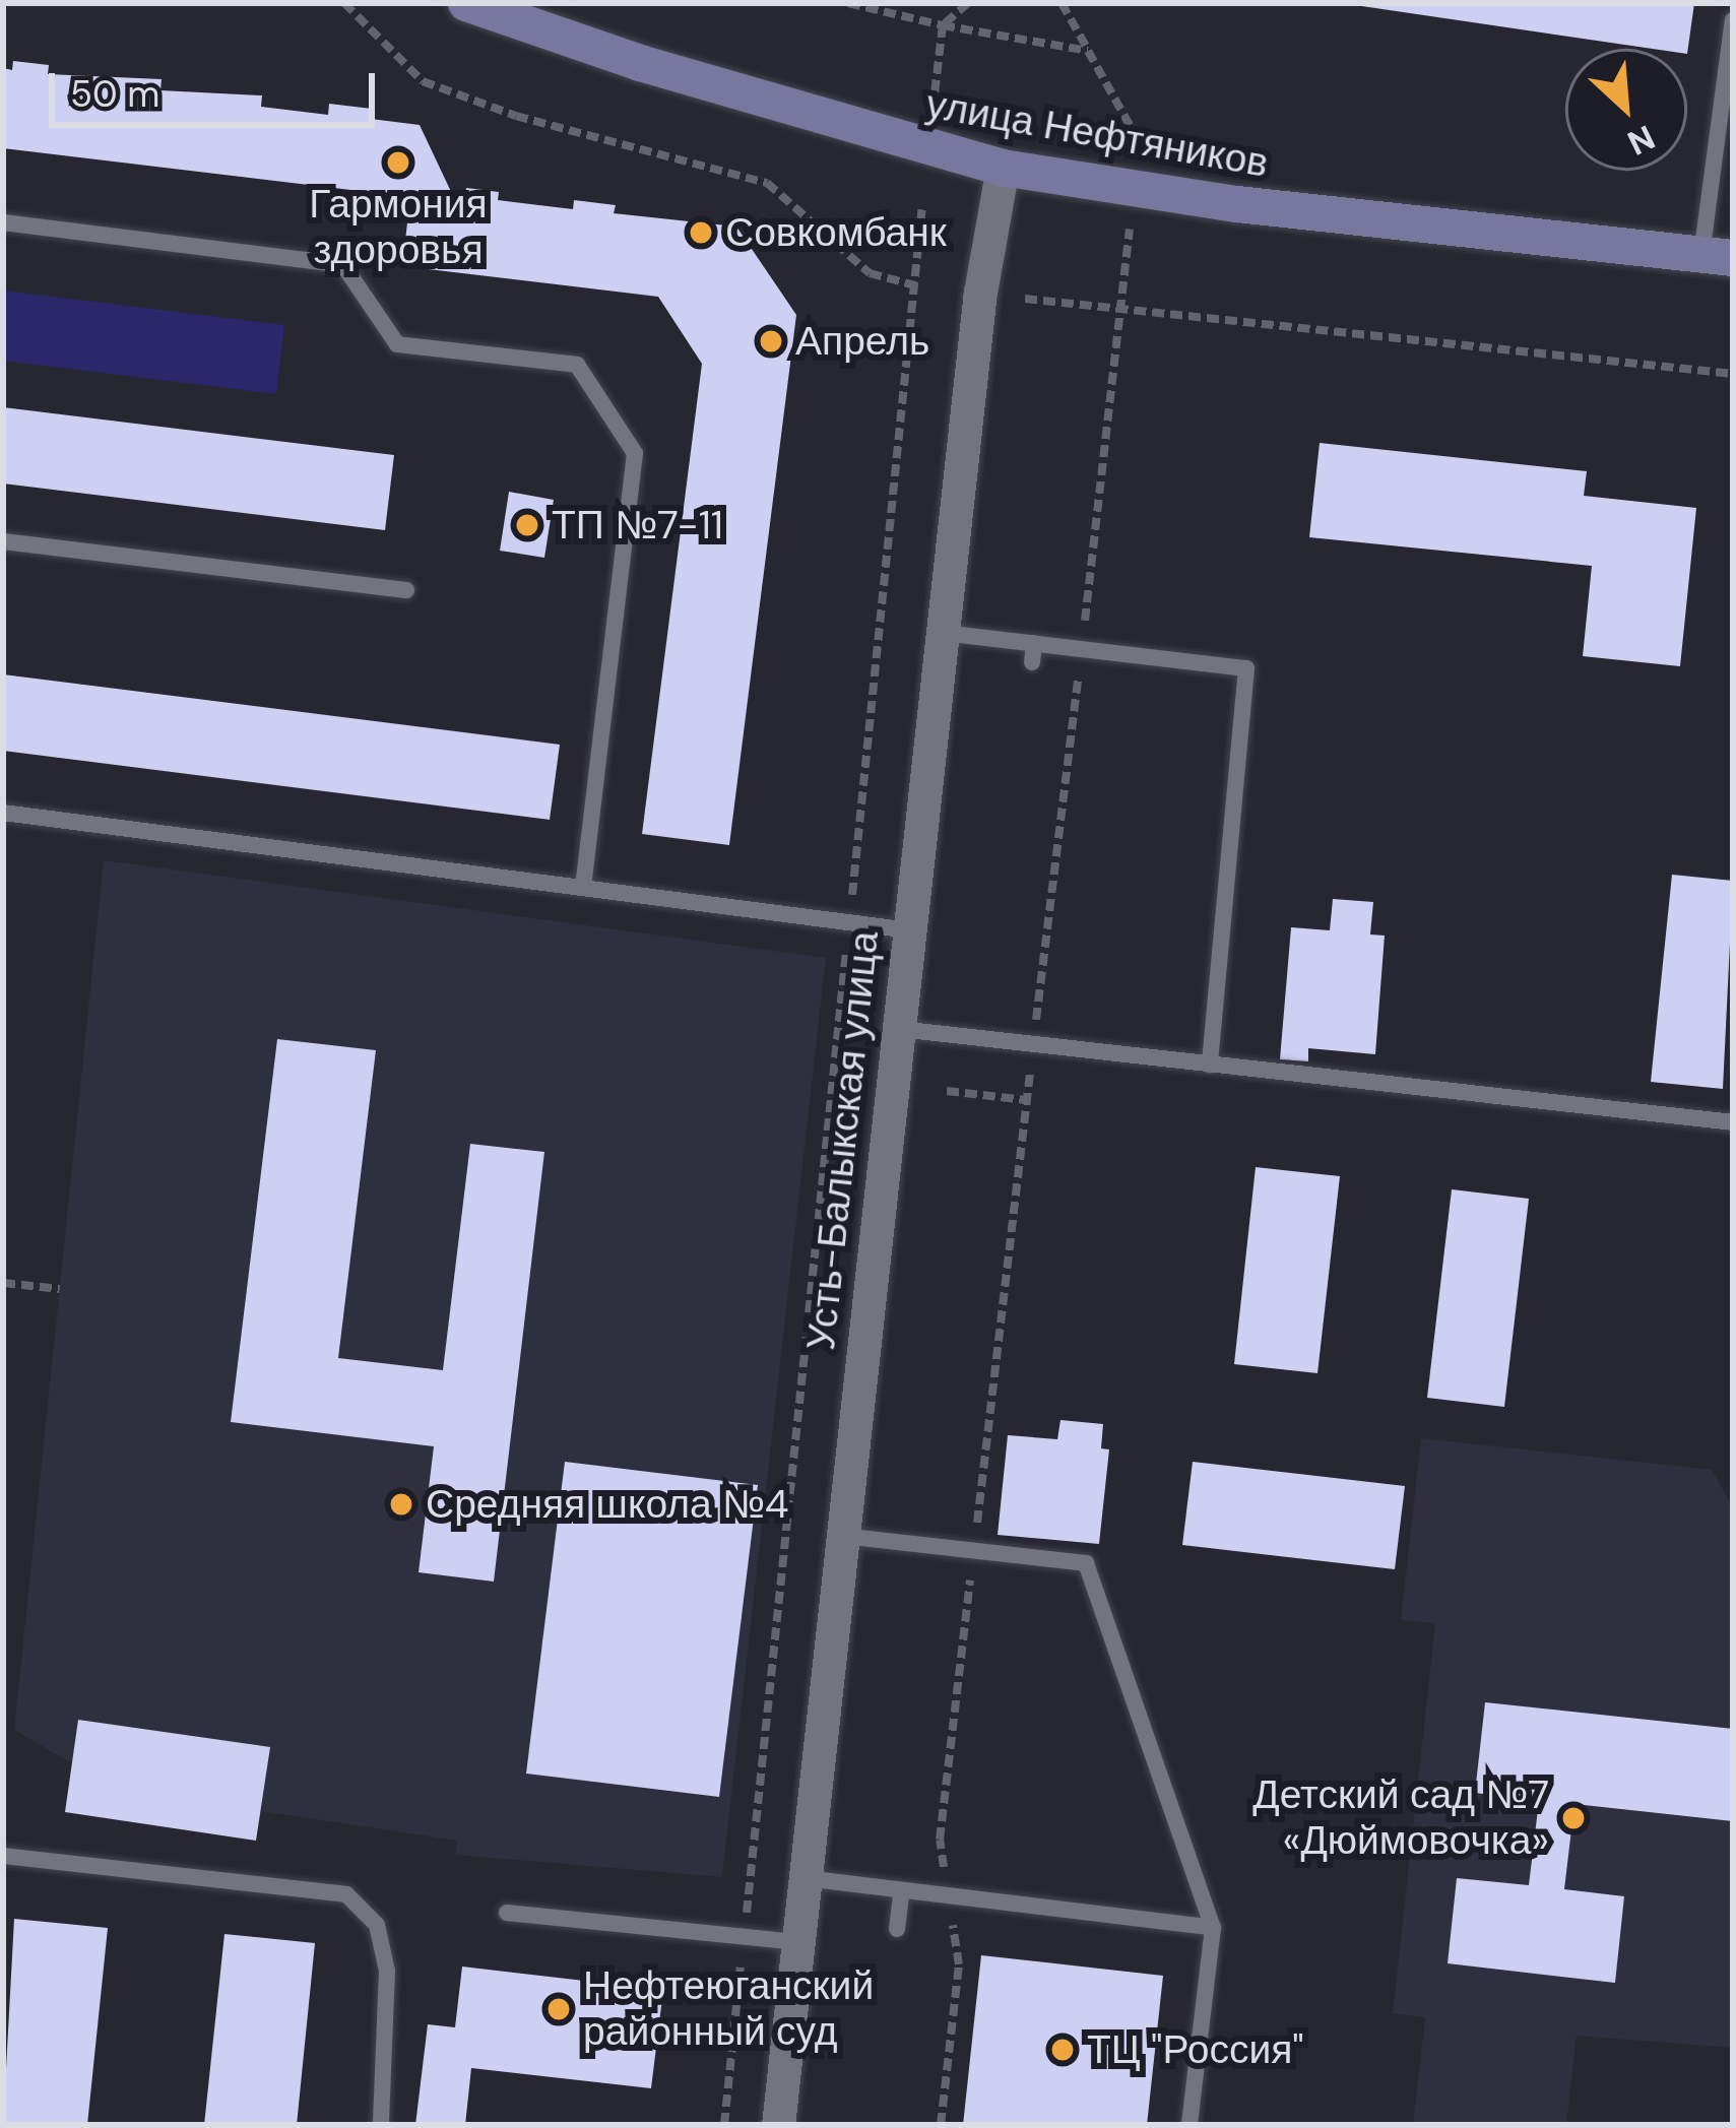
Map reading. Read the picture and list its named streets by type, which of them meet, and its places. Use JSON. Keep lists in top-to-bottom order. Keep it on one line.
{"streets":{"main road":["улица Нефтяников"],"street":["Усть-Балыкская улица"]},"crossings":[["улица Нефтяников","Усть-Балыкская улица"]],"places":["Гармония здоровья","Совкомбанк","Апрель","ТП №7-11","Средняя школа №4","Детский сад №7 «Дюймовочка»","Нефтеюганский районный суд","ТЦ \"Россия\""],"scale_bar":"50 m","north":"bottom right"}
